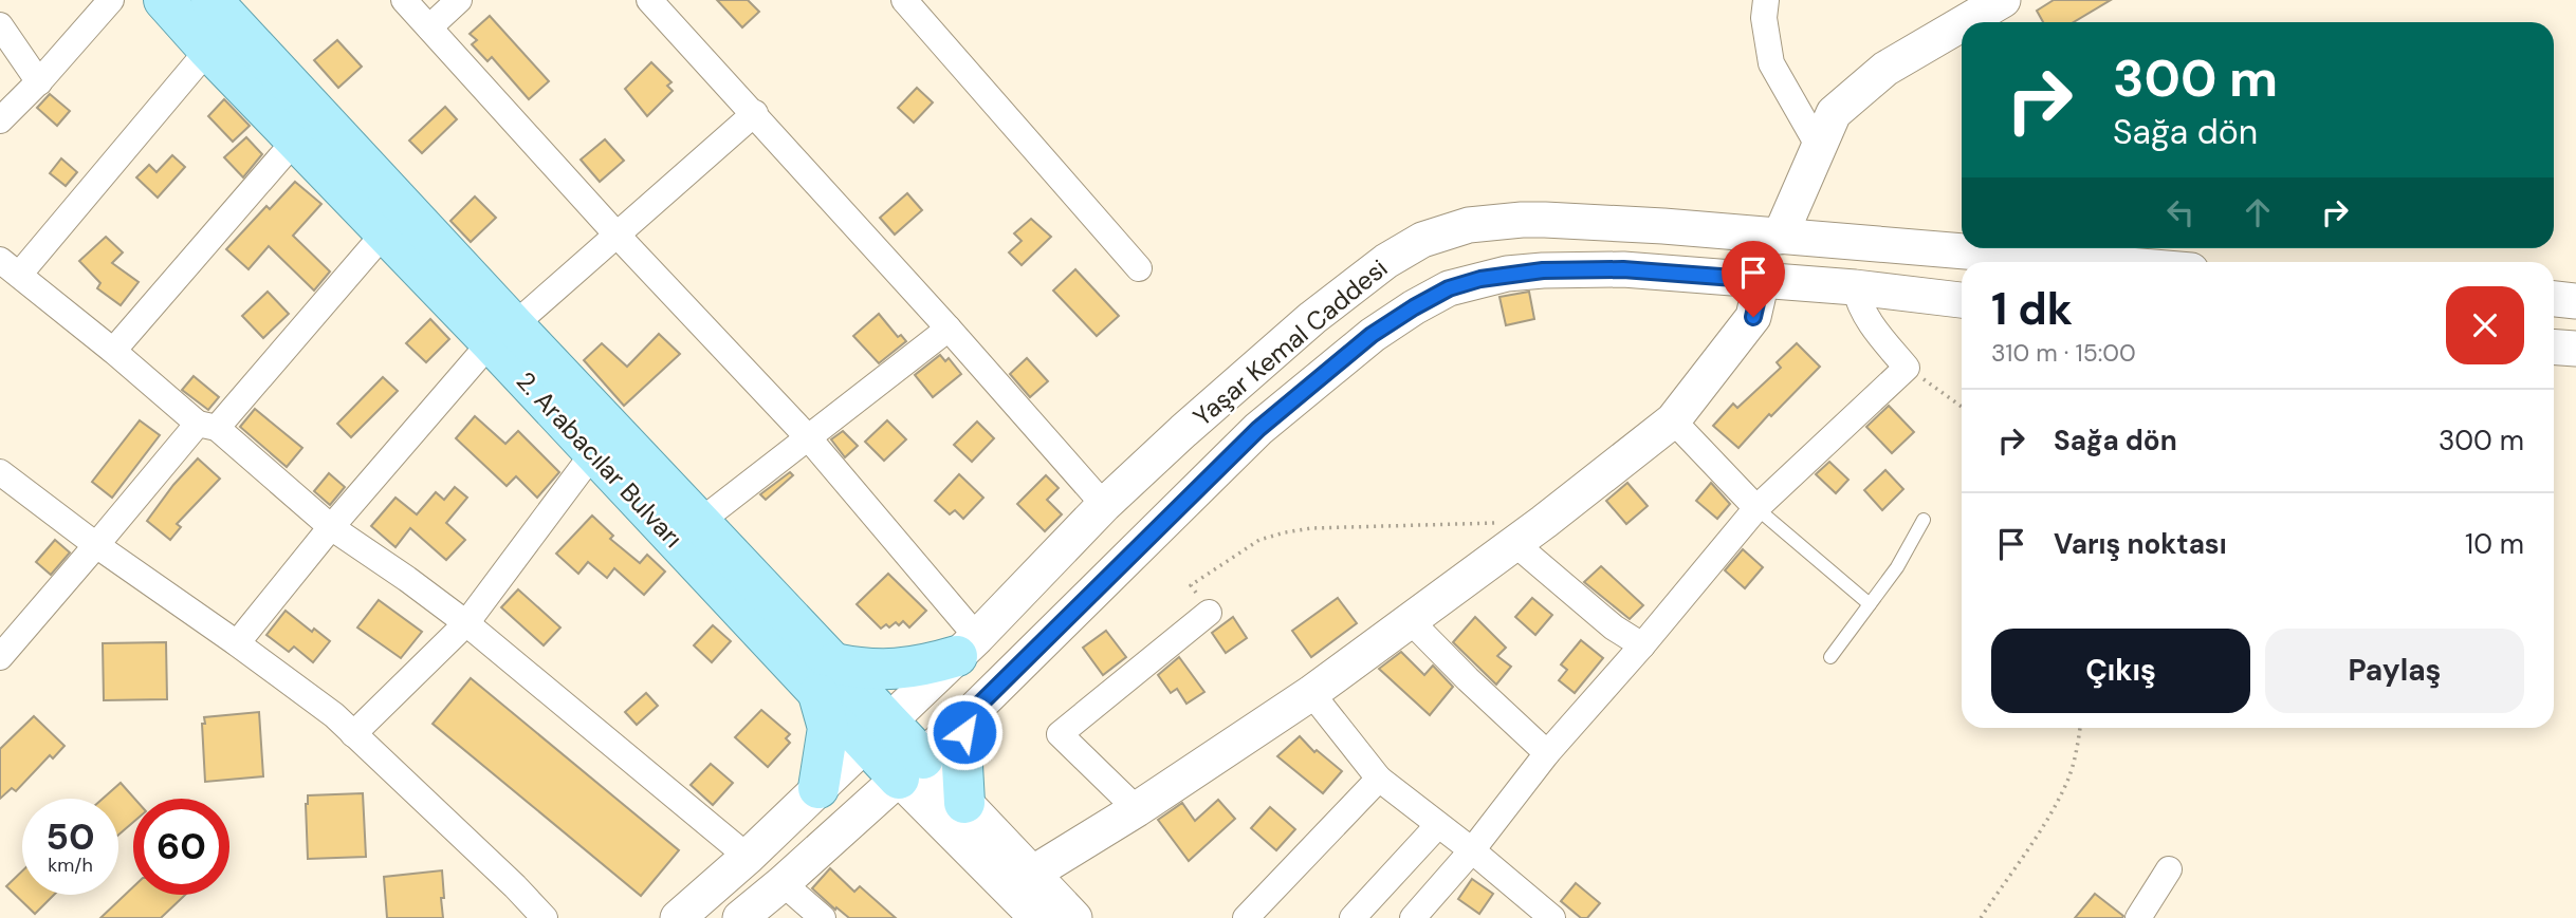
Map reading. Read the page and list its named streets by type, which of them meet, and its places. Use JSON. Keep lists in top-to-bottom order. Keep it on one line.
{"streets":{"main road":["Yaşar Kemal Caddesi","2. Arabacılar Bulvarı"]},"page":{"turn":["300 m","Sağa dön"],"heading":["1 dk","310 m · 15:00"],"list":[{"name":"Sağa dön","value":"300 m"},{"name":"Varış noktası","value":"10 m"}],"buttons":["Çıkış","Paylaş"],"speed":"50 km/h","limit":"60"}}
